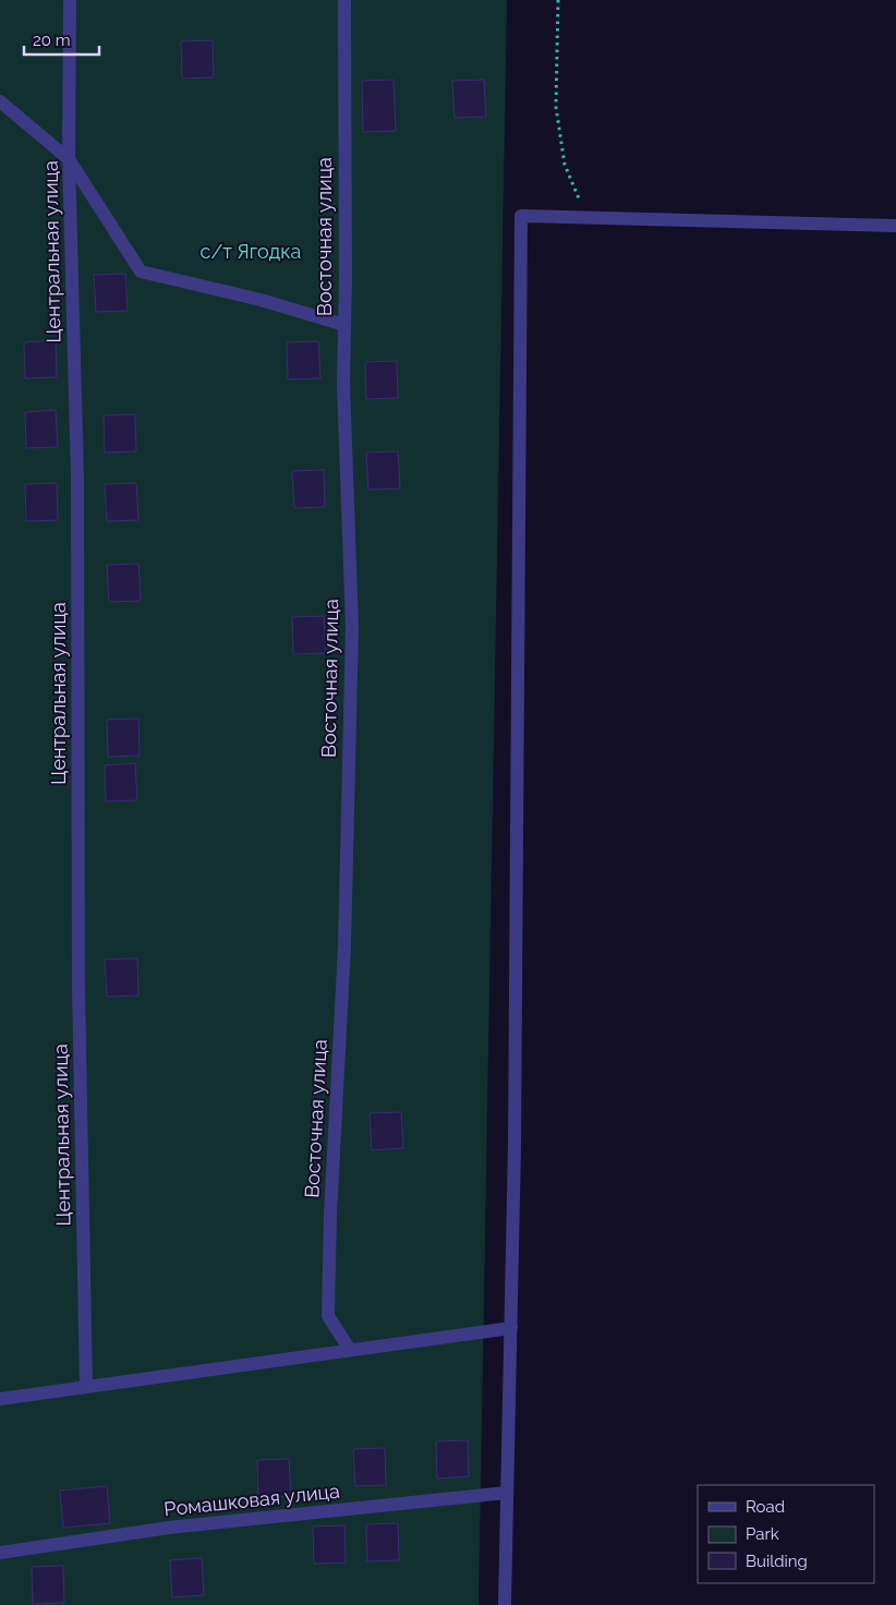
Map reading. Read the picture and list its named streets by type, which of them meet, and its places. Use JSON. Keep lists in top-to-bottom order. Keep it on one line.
{"streets":{"street":["Восточная улица","Центральная улица","Ромашковая улица"]},"parks":["с/т Ягодка"],"legend":["Road","Park","Building"],"scale_bar":"20 m"}
